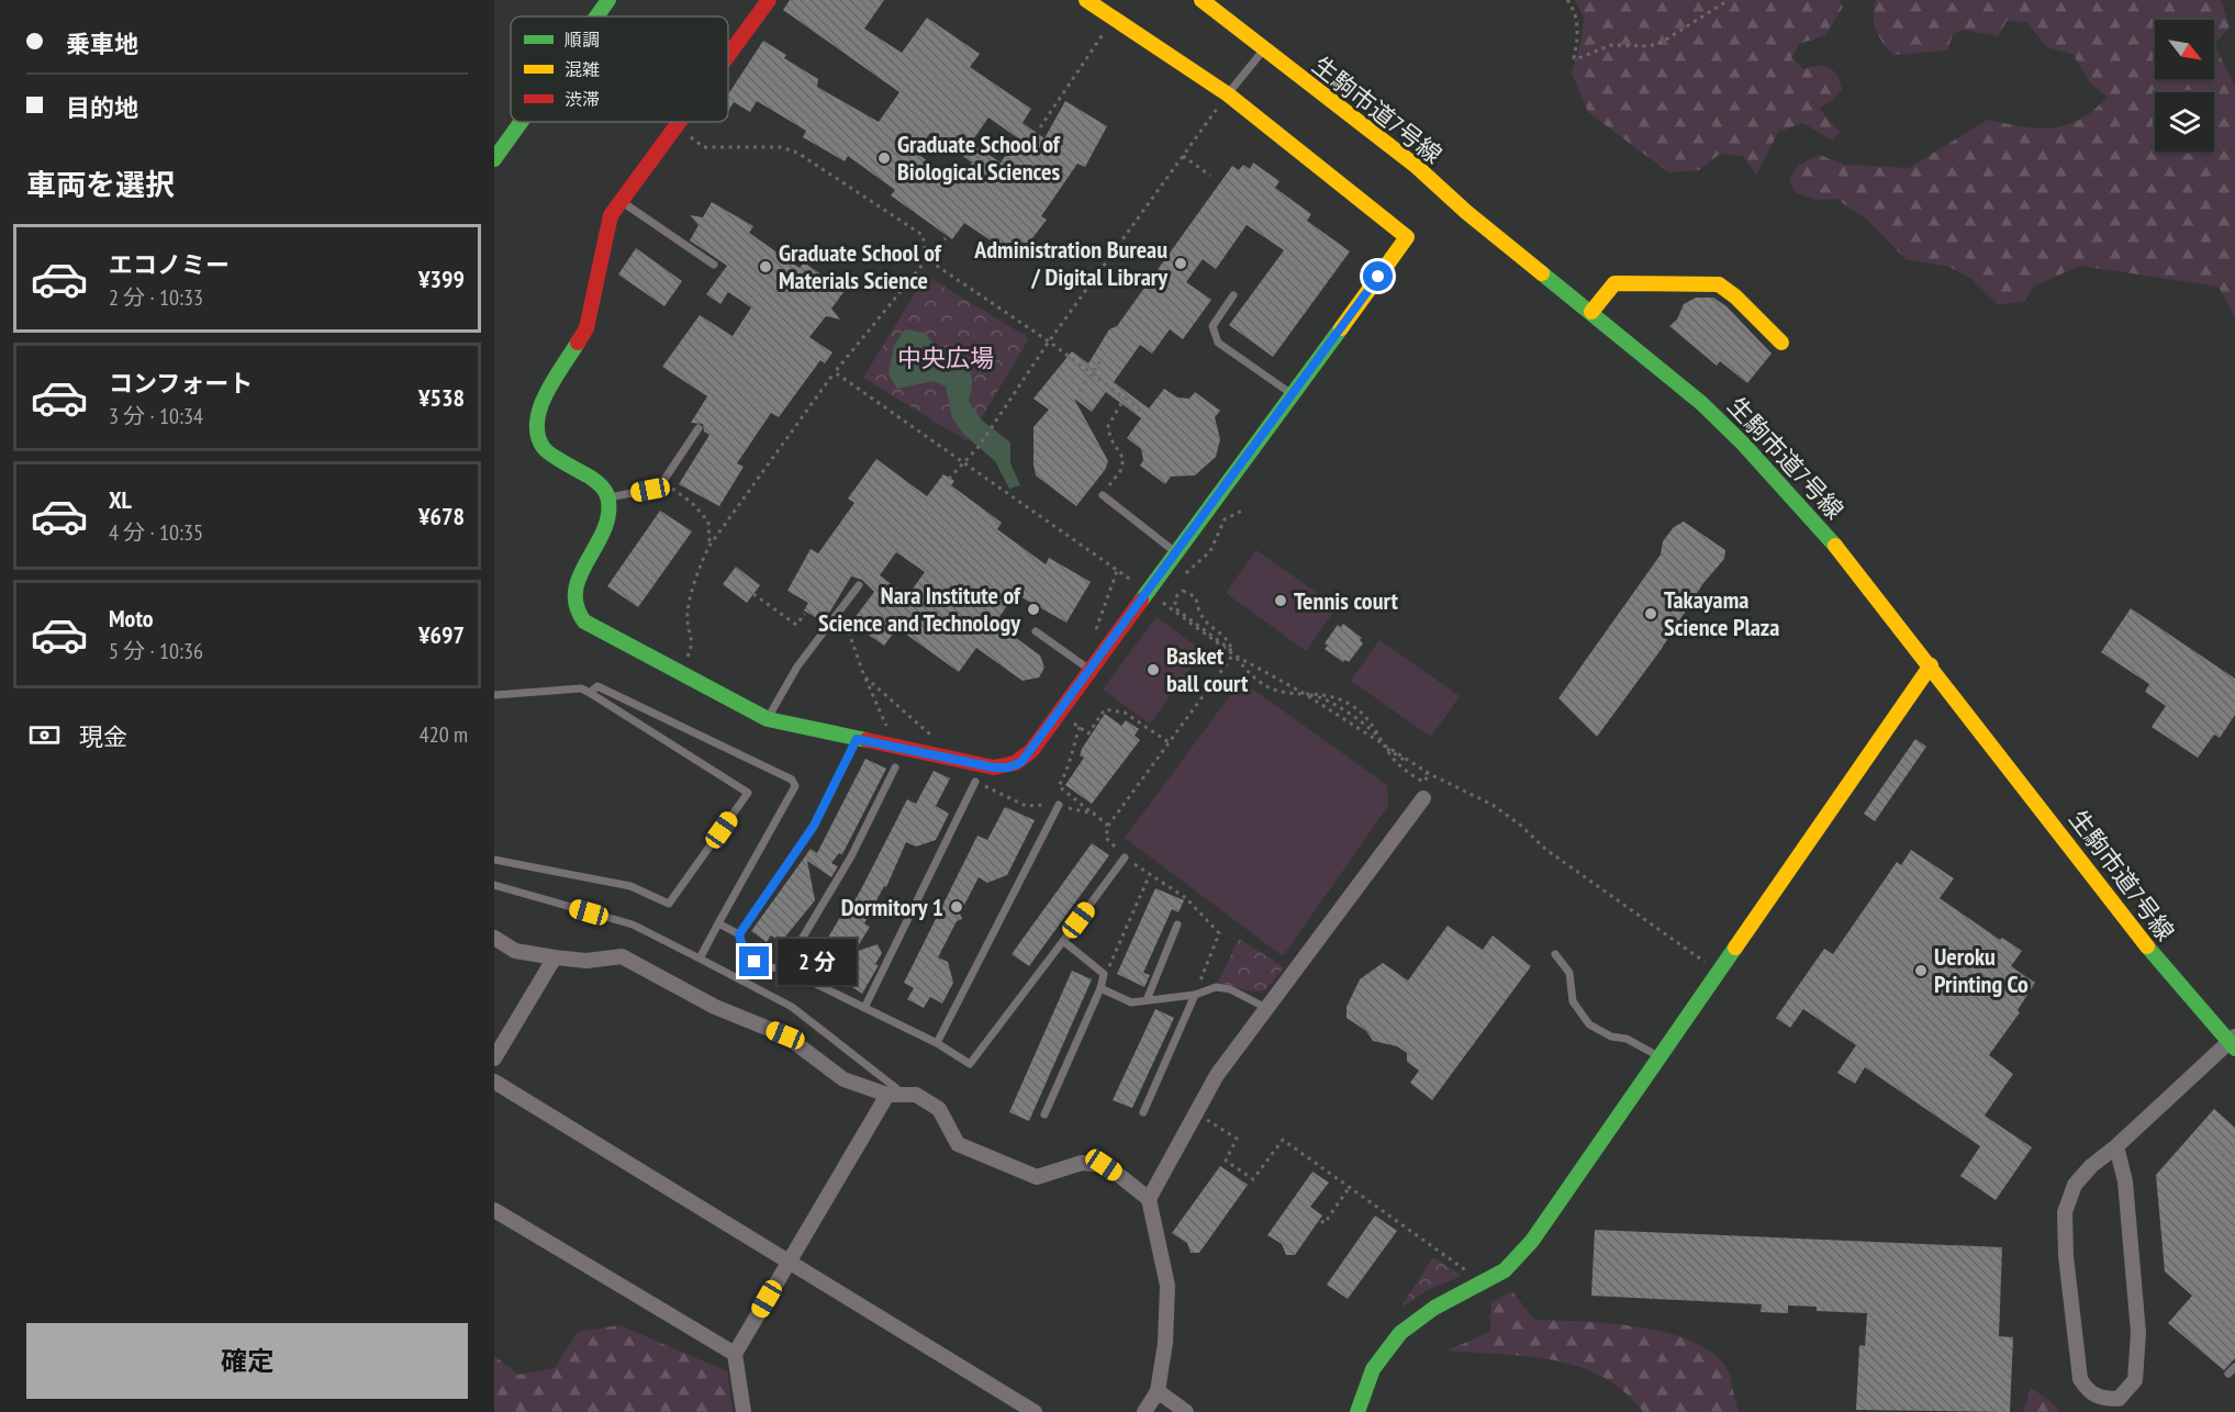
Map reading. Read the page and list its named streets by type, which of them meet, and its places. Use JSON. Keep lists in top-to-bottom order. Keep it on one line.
{"streets":{"main road":["生駒市道7号線"]},"parks":["中央広場"],"places":["Graduate School of Biological Sciences","Administration Bureau / Digital Library","Graduate School of Materials Science","Tennis court","Nara Institute of Science and Technology","Takayama Science Plaza","Basket ball court","Dormitory 1","Ueroku Printing Co"],"legend":["順調","混雑","渋滞"],"north":"bottom right","page":{"banner":["乗車地","目的地"],"heading":"車両を選択","list":[{"name":"エコノミー","note":"2 分 · 10:33","value":"¥399"},{"name":"コンフォート","note":"3 分 · 10:34","value":"¥538"},{"name":"XL","note":"4 分 · 10:35","value":"¥678"},{"name":"Moto","note":"5 分 · 10:36","value":"¥697"}],"pay":["現金","420 m"],"bubble":"2 分","buttons":"確定"}}
